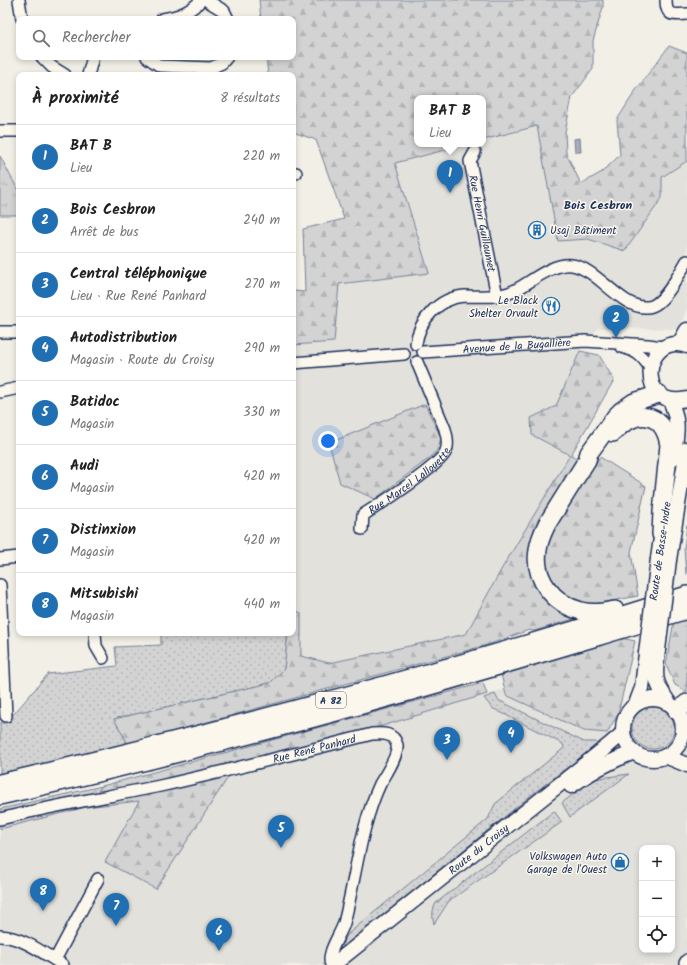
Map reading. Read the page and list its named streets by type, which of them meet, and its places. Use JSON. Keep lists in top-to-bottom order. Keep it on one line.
{"streets":{"highway":["A 82"],"main road":["Route de Basse-Indre","Route du Croisy"],"street":["Rue Henri Guillaumet","Avenue de la Bugallière","Rue Marcel Lallouette","Rue René Panhard"]},"crossings":[["Avenue de la Bugallière","Rue Marcel Lallouette"],["Avenue de la Bugallière","Route de Basse-Indre"],["Route de Basse-Indre","Route du Croisy"],["Rue René Panhard","Route du Croisy"]],"districts":["Bois Cesbron"],"places":{"building":["Usaj Bâtiment"],"restaurant":["Le Black Shelter Orvault"],"shop":["Volkswagen Auto Garage de l'Ouest"]},"page":{"search":"Rechercher","heading":["À proximité","8 résultats"],"popup":["BAT B","Lieu"],"list":[{"mark":"1","name":"BAT B","note":"Lieu","value":"220 m"},{"mark":"2","name":"Bois Cesbron","note":"Arrêt de bus","value":"240 m"},{"mark":"3","name":"Central téléphonique","note":"Lieu · Rue René Panhard","value":"270 m"},{"mark":"4","name":"Autodistribution","note":"Magasin · Route du Croisy","value":"290 m"},{"mark":"5","name":"Batidoc","note":"Magasin","value":"330 m"},{"mark":"6","name":"Audi","note":"Magasin","value":"420 m"},{"mark":"7","name":"Distinxion","note":"Magasin","value":"420 m"},{"mark":"8","name":"Mitsubishi","note":"Magasin","value":"440 m"}],"pins":["1","2","4","3","5","8","7","6"],"map_buttons":["+","−"]}}
